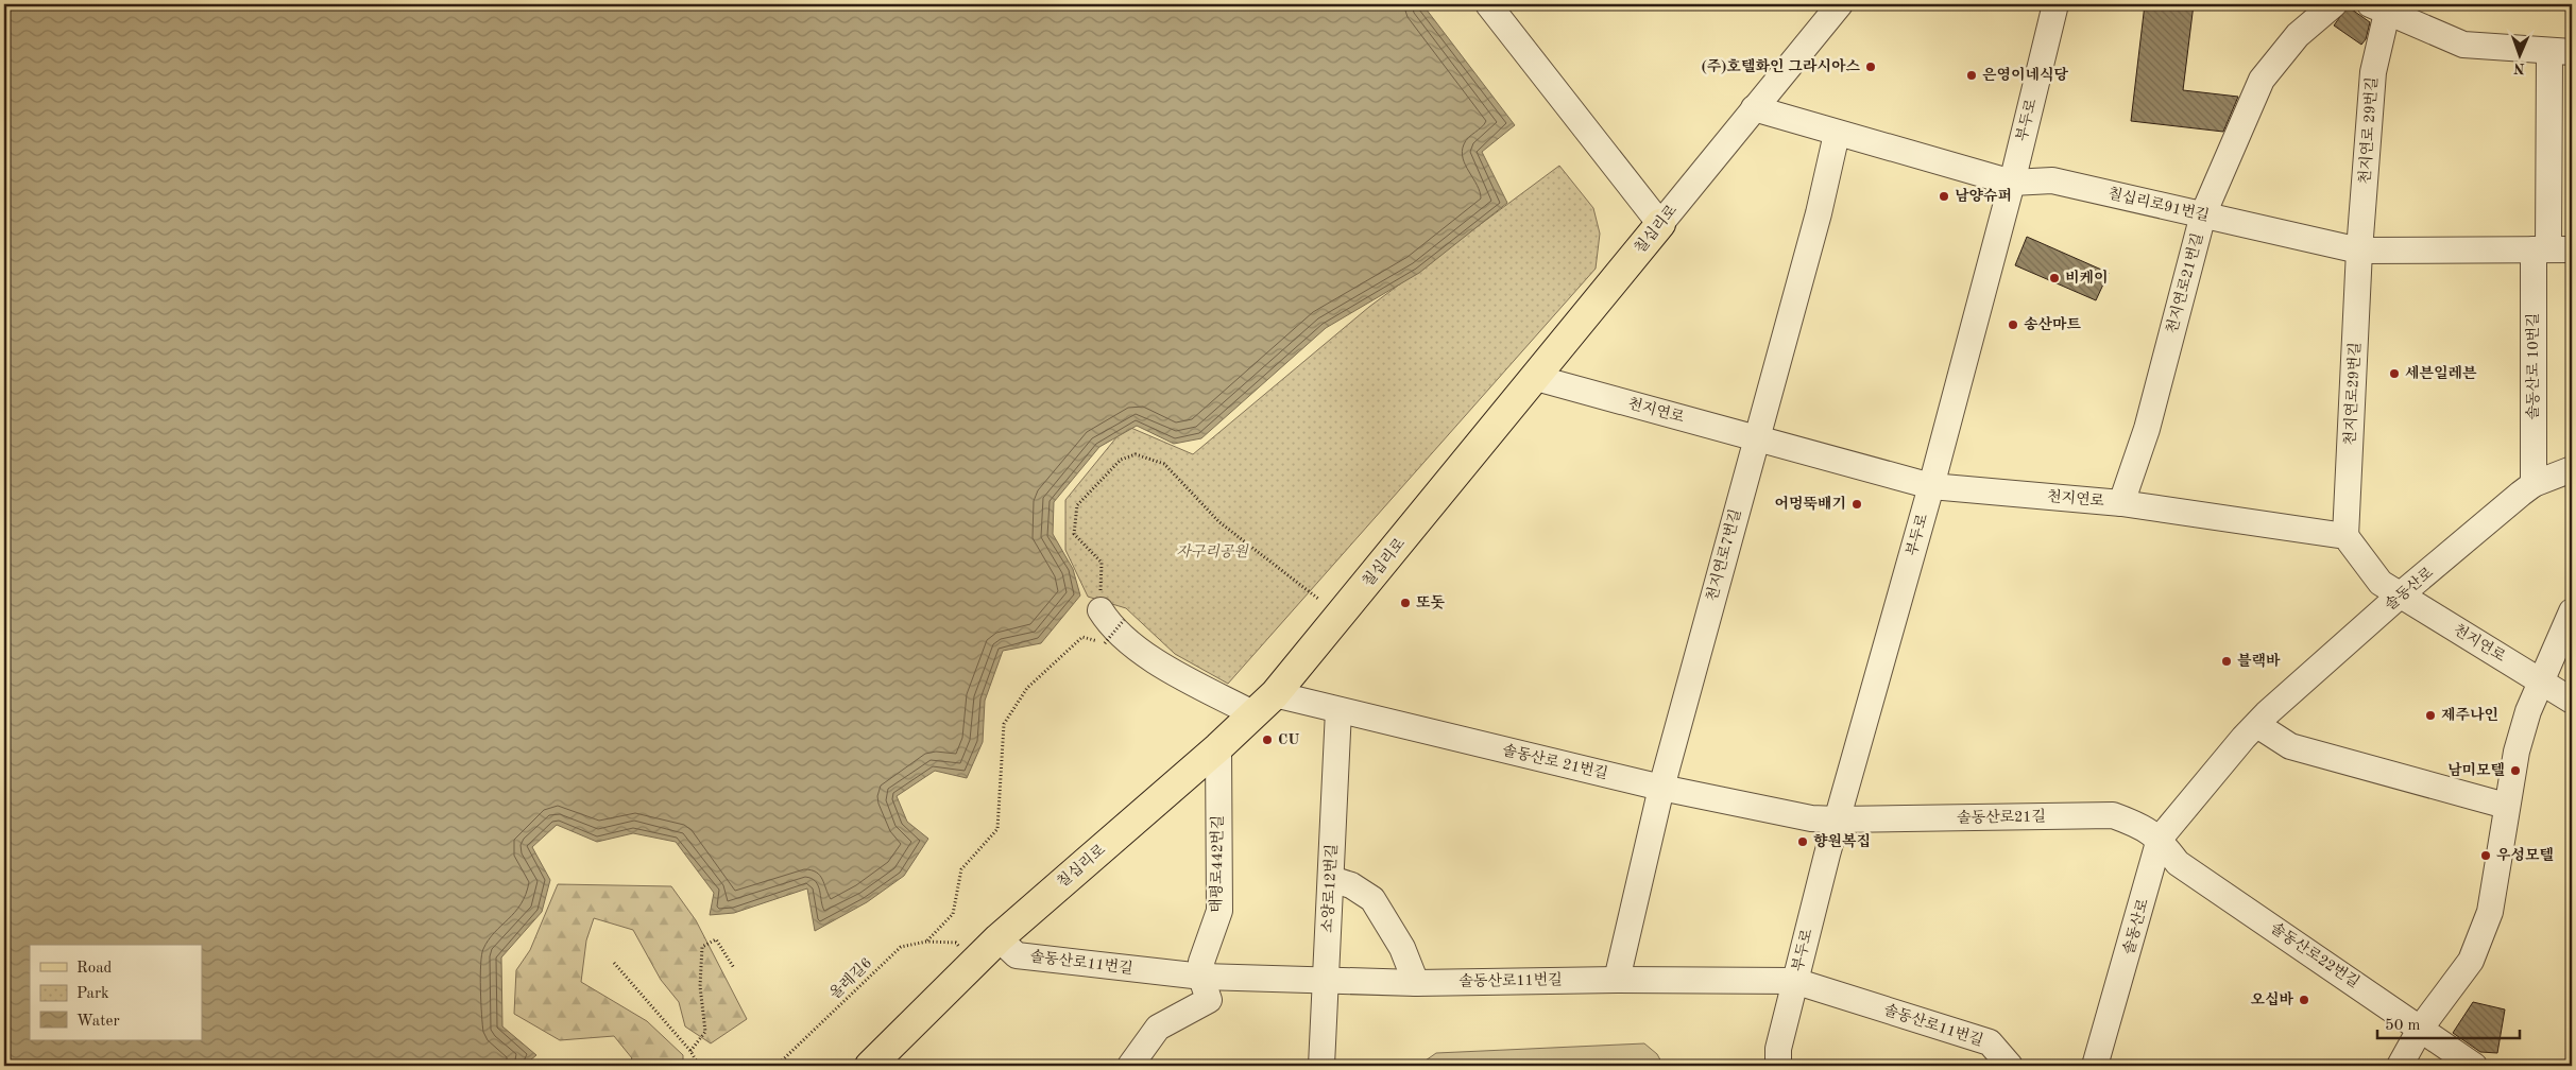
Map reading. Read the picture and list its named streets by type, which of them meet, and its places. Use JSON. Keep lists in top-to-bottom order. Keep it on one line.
{"streets":{"main road":["칠십리로"],"street":["부두로","천지연로 29번길","칠십리로91번길","천지연로21번길","솔동산로 10번길","천지연로29번길","천지연로","천지연로7번길","솔동산로","솔동산로 21번길","솔동산로21길","태평로442번길","소양로12번길","솔동산로22번길","솔동산로11번길"],"path":["올레길6"]},"crossings":[["부두로","칠십리로91번길"],["부두로","천지연로"],["부두로","솔동산로 21번길"],["부두로","솔동산로21길"],["부두로","솔동산로11번길"],["천지연로 29번길","칠십리로91번길"],["천지연로 29번길","천지연로29번길"],["칠십리로91번길","칠십리로"],["칠십리로91번길","천지연로21번길"],["칠십리로91번길","솔동산로 10번길"],["칠십리로91번길","천지연로29번길"],["칠십리로91번길","천지연로7번길"],["칠십리로","천지연로"],["칠십리로","솔동산로 21번길"],["칠십리로","태평로442번길"],["칠십리로","솔동산로11번길"],["천지연로21번길","천지연로"],["솔동산로 10번길","솔동산로"],["천지연로29번길","천지연로"],["천지연로","천지연로7번길"],["천지연로","솔동산로"],["천지연로7번길","솔동산로 21번길"],["천지연로7번길","솔동산로11번길"],["솔동산로","솔동산로21길"],["솔동산로","솔동산로22번길"],["솔동산로 21번길","솔동산로21길"],["솔동산로 21번길","소양로12번길"],["솔동산로21길","솔동산로22번길"],["태평로442번길","솔동산로11번길"],["소양로12번길","솔동산로11번길"]],"parks":["자구리공원"],"places":["(주)호텔화인 그라시아스","은영이네식당","남양슈퍼","비케이","송산마트","세븐일레븐","어멍뚝배기","또돗","블랙바","제주나인","CU","남미모텔","향원복집","우성모텔","오십바"],"legend":["Road","Park","Water"],"scale_bar":"50 m","north":"bottom"}
